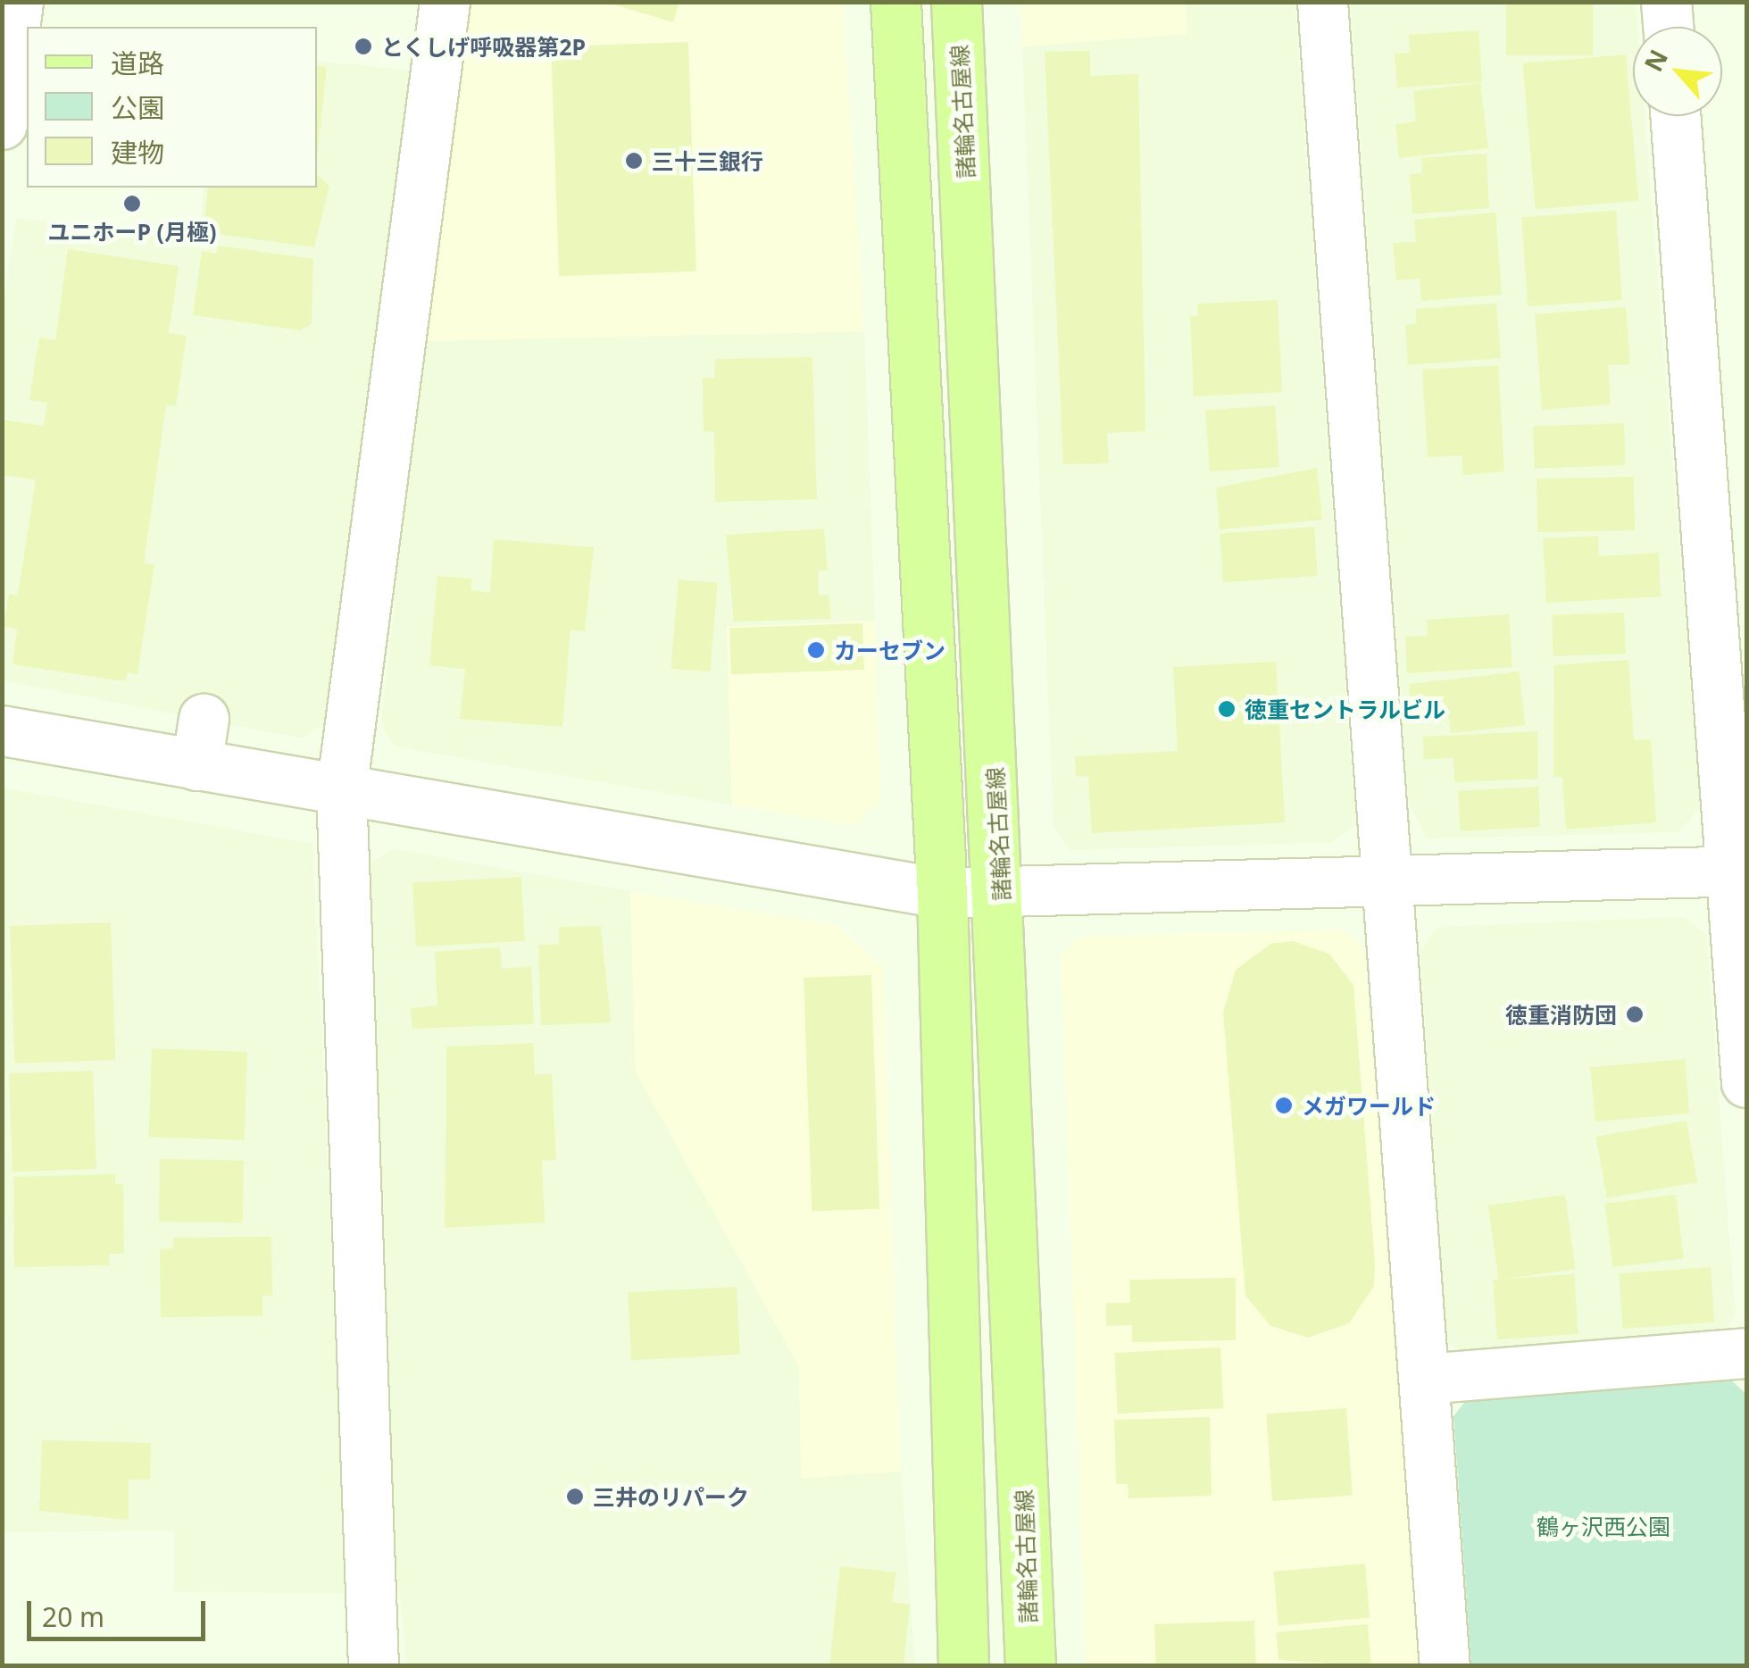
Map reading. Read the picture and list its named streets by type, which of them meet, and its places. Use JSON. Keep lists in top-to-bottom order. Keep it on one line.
{"streets":{"main road":["諸輪名古屋線"]},"parks":["鶴ヶ沢西公園"],"places":["とくしげ呼吸器第2P","三十三銀行","ユニホーP (月極)","カーセブン","徳重セントラルビル","徳重消防団","メガワールド","三井のリパーク"],"legend":["道路","公園","建物"],"scale_bar":"20 m","north":"top left"}
